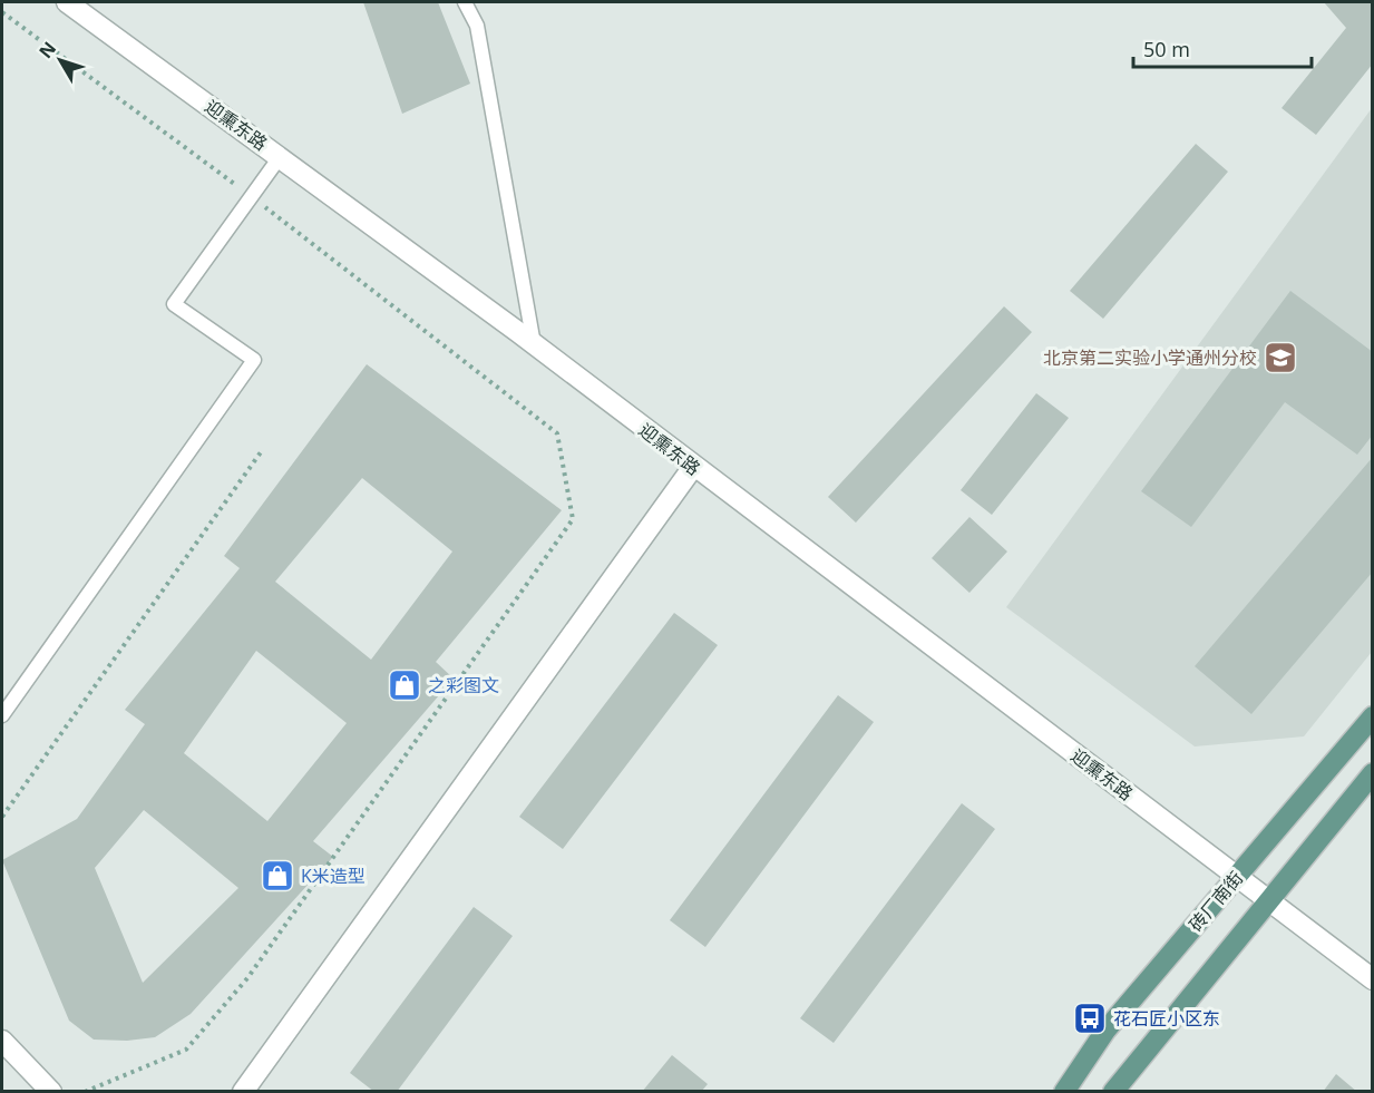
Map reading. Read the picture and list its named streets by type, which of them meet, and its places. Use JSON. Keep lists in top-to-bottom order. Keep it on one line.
{"streets":{"main road":["砖厂南街"],"street":["迎熏东路"]},"crossings":[["迎熏东路","砖厂南街"]],"places":{"school or university":["北京第二实验小学通州分校"],"shop":["之彩图文","K米造型"],"bus stop":["花石匠小区东"]},"scale_bar":"50 m","north":"top left"}
